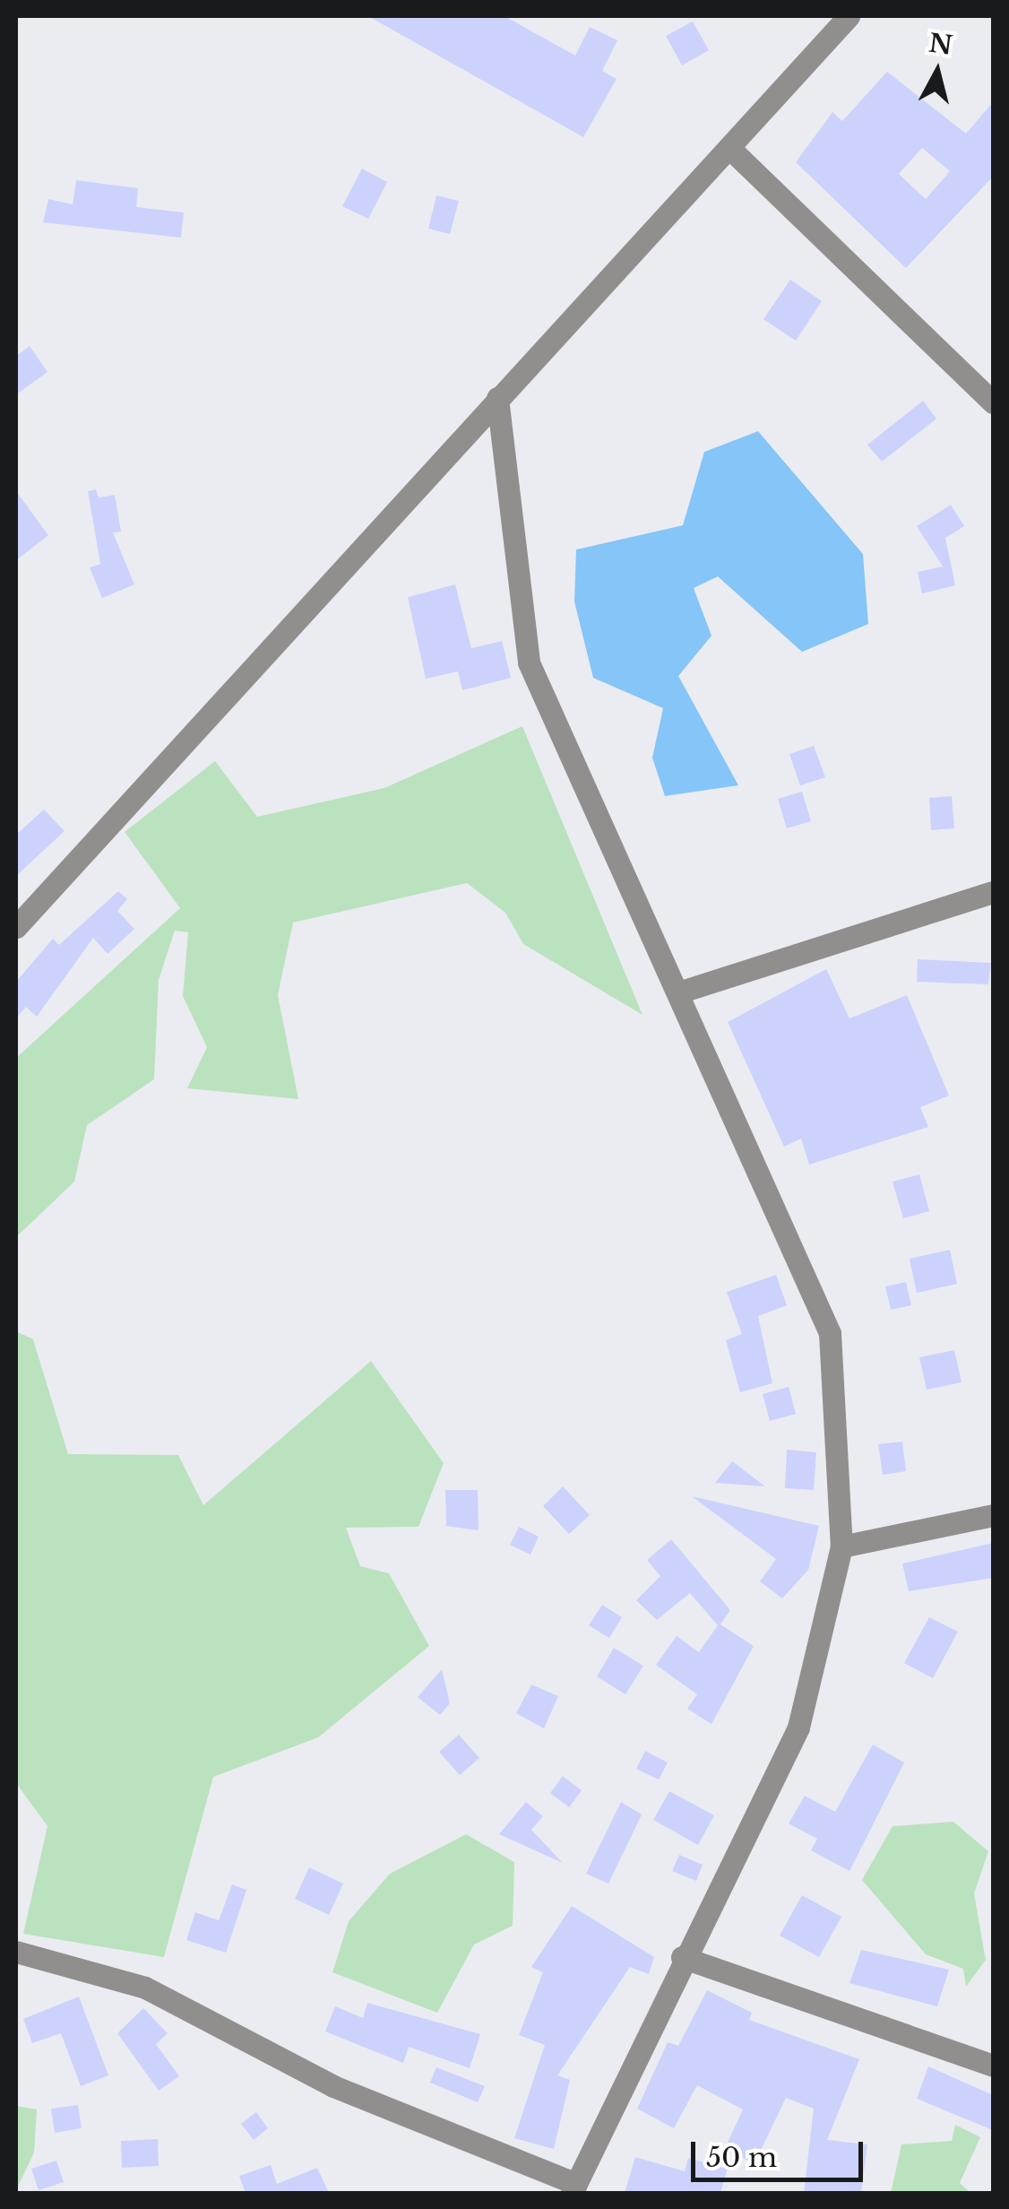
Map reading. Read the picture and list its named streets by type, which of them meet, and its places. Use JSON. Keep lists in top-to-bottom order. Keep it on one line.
{"scale_bar":"50 m","north":"top"}
